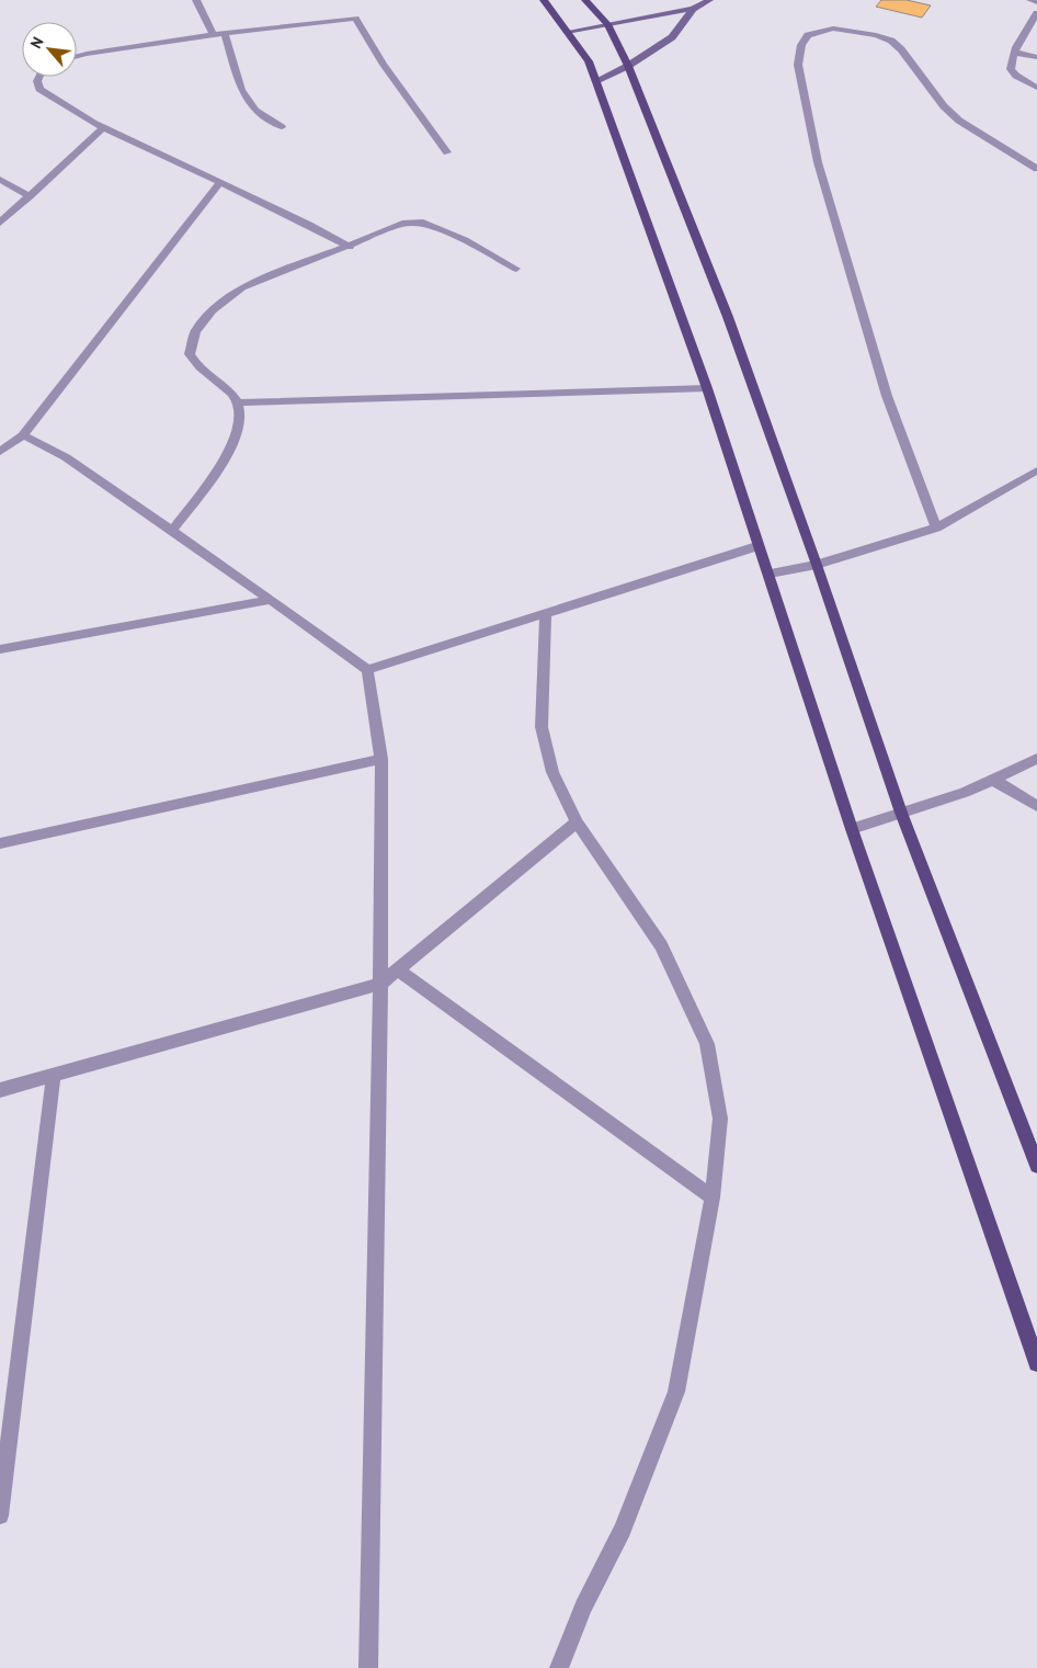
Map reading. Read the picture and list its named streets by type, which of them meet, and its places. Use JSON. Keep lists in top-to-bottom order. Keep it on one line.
{"north":"top left"}
